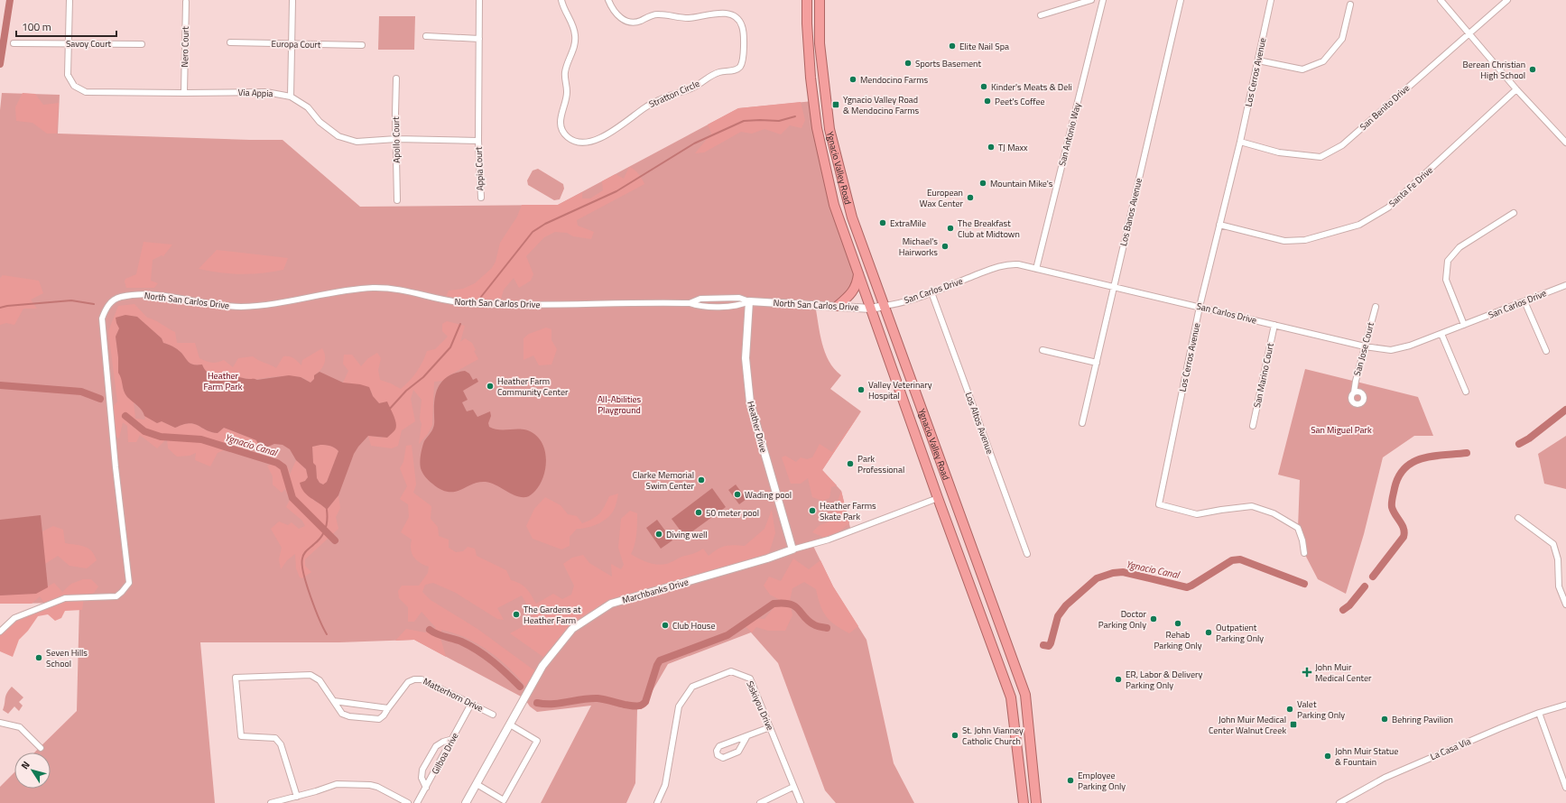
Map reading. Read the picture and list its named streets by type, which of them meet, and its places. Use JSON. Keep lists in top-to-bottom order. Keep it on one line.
{"streets":{"highway":["Ygnacio Valley Road"],"street":["Savoy Court","Europa Court","Nero Court","Los Cerros Avenue","Via Appia","Stratton Circle","San Benito Drive","San Antonio Way","Apollo Court","Appia Court","Santa Fe Drive","Los Banos Avenue","San Carlos Drive","North San Carlos Drive","San Jose Court","San Marino Court","Los Altos Avenue","Heather Drive","Marchbanks Drive","Matterhorn Drive","Siskiyou Drive","La Casa Via","Gilboa Drive"]},"crossings":[["Savoy Court","Via Appia"],["Nero Court","Via Appia"],["Los Cerros Avenue","San Benito Drive"],["Los Cerros Avenue","Santa Fe Drive"],["Los Cerros Avenue","San Carlos Drive"],["Via Appia","Apollo Court"],["Via Appia","Appia Court"],["San Antonio Way","San Carlos Drive"],["Ygnacio Valley Road","San Carlos Drive"],["Ygnacio Valley Road","North San Carlos Drive"],["Ygnacio Valley Road","Marchbanks Drive"],["Los Banos Avenue","San Carlos Drive"],["San Carlos Drive","North San Carlos Drive"],["San Carlos Drive","San Jose Court"],["San Carlos Drive","San Marino Court"],["San Carlos Drive","Los Altos Avenue"],["North San Carlos Drive","Heather Drive"],["Heather Drive","Marchbanks Drive"],["Matterhorn Drive","Gilboa Drive"]],"water":["Ygnacio Canal"],"parks":["Heather Farm Park","All-Abilities Playground","San Miguel Park"],"places":{"other":["Elite Nail Spa","Sports Basement","Berean Christian High School","Mendocino Farms","Kinder's Meats & Deli","Peet's Coffee","TJ Maxx","Mountain Mike's","European Wax Center","ExtraMile","The Breakfast Club at Midtown","Michael's Hairworks","Heather Farm Community Center","Valley Veterinary Hospital","Park Professional","Clarke Memorial Swim Center","Wading pool","Heather Farms Skate Park","50 meter pool","Diving well","The Gardens at Heather Farm","Doctor Parking Only","Rehab Parking Only","Club House","Outpatient Parking Only","Seven Hills School","ER, Labor & Delivery Parking Only","Valet Parking Only","Behring Pavilion","St. John Vianney Catholic Church","John Muir Statue & Fountain","Employee Parking Only"],"transit":["Ygnacio Valley Road & Mendocino Farms","John Muir Medical Center Walnut Creek"],"health":["John Muir Medical Center"]},"scale_bar":"100 m","north":"top left"}
